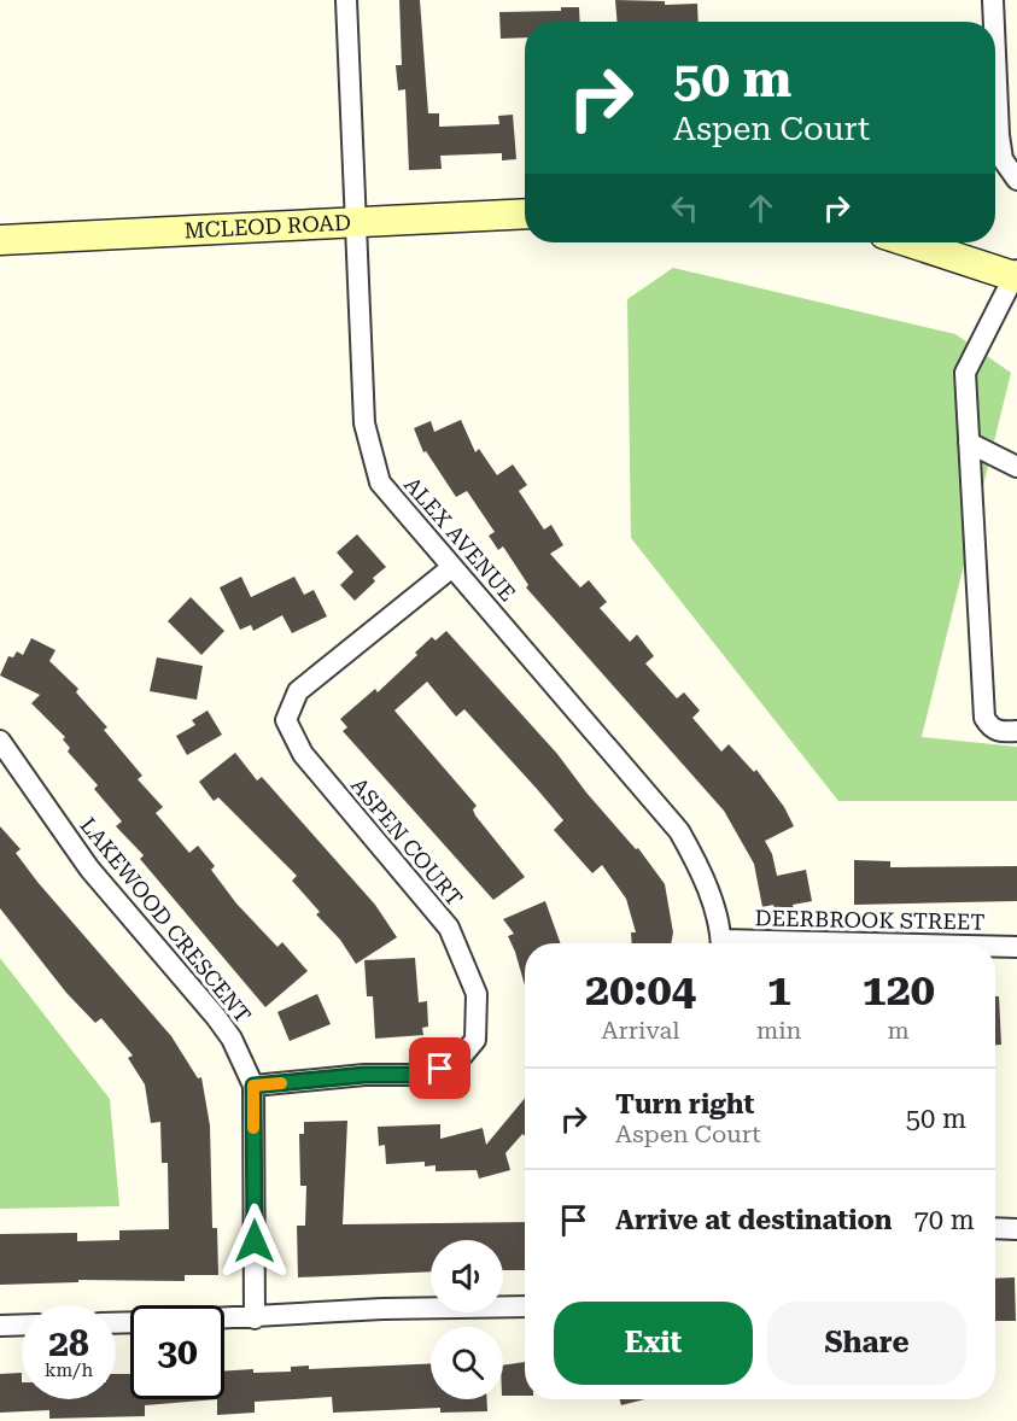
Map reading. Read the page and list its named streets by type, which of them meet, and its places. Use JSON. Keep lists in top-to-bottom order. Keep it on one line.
{"streets":{"main road":["MCLEOD ROAD"],"street":["ALEX AVENUE","ASPEN COURT","LAKEWOOD CRESCENT","DEERBROOK STREET"]},"crossings":[["MCLEOD ROAD","ALEX AVENUE"],["ALEX AVENUE","ASPEN COURT"],["ASPEN COURT","LAKEWOOD CRESCENT"]],"page":{"turn":["50 m","Aspen Court"],"eta":["20:04","Arrival","1","min","120","m"],"list":[{"name":"Turn right","note":"Aspen Court","value":"50 m"},{"name":"Arrive at destination","value":"70 m"}],"buttons":["Exit","Share"],"speed":"28 km/h","limit":"30"}}
